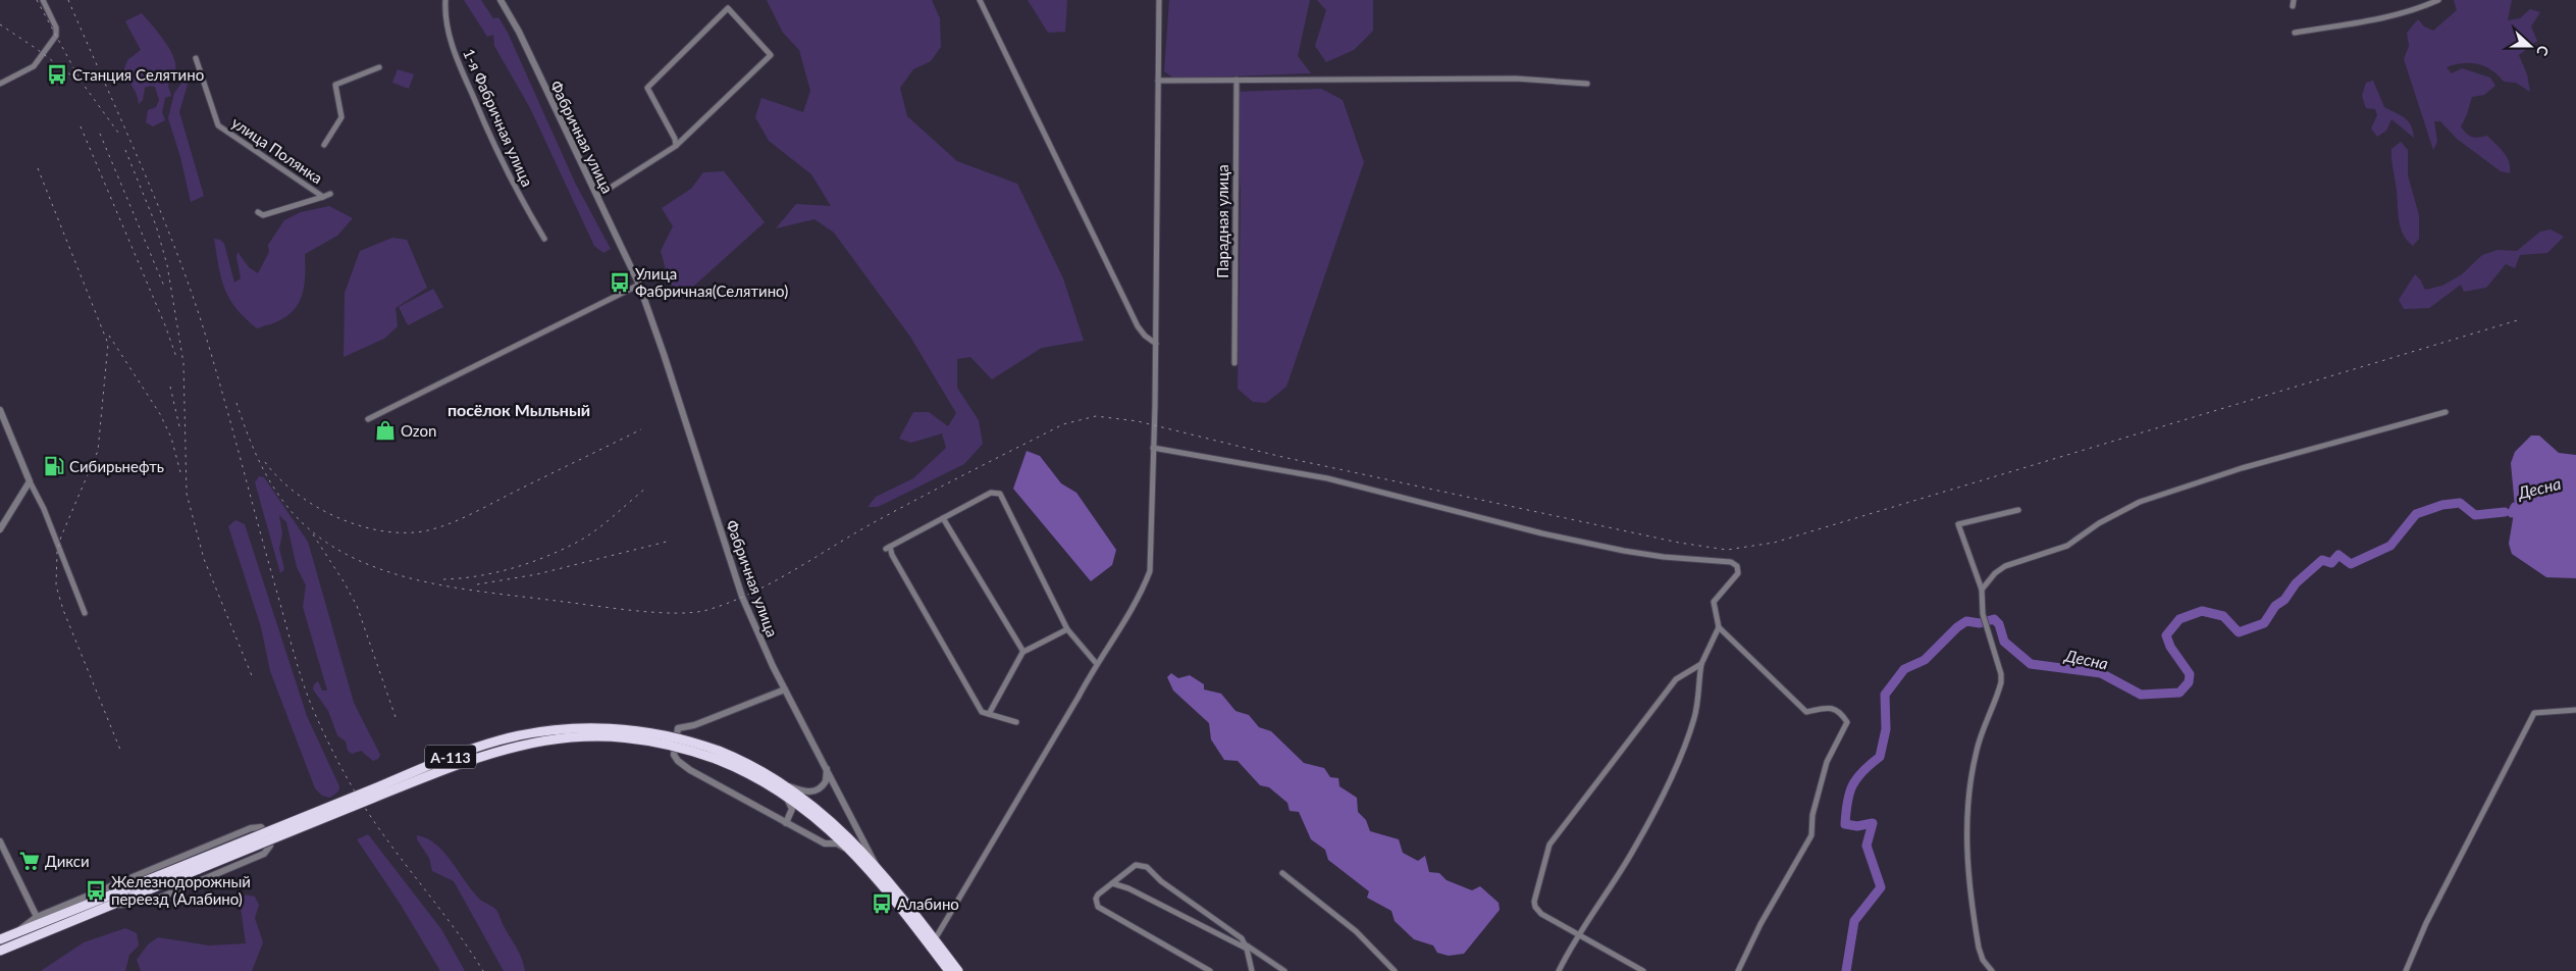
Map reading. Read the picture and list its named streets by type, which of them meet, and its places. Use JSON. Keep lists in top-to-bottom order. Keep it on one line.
{"streets":{"highway":["А-113"],"street":["1-я Фабричная улица","Фабричная улица","улица Полянка","Парадная улица"]},"crossings":[["Фабричная улица","А-113"]],"districts":["посёлок Мыльный"],"water":["Десна"],"places":{"bus stop":["Станция Селятино","Улица Фабричная(Селятино)","Железнодорожный переезд (Алабино)","Алабино"],"shop":["Ozon"],"fuel station":["Сибирьнефть"],"supermarket":["Дикси"]},"north":"right"}
